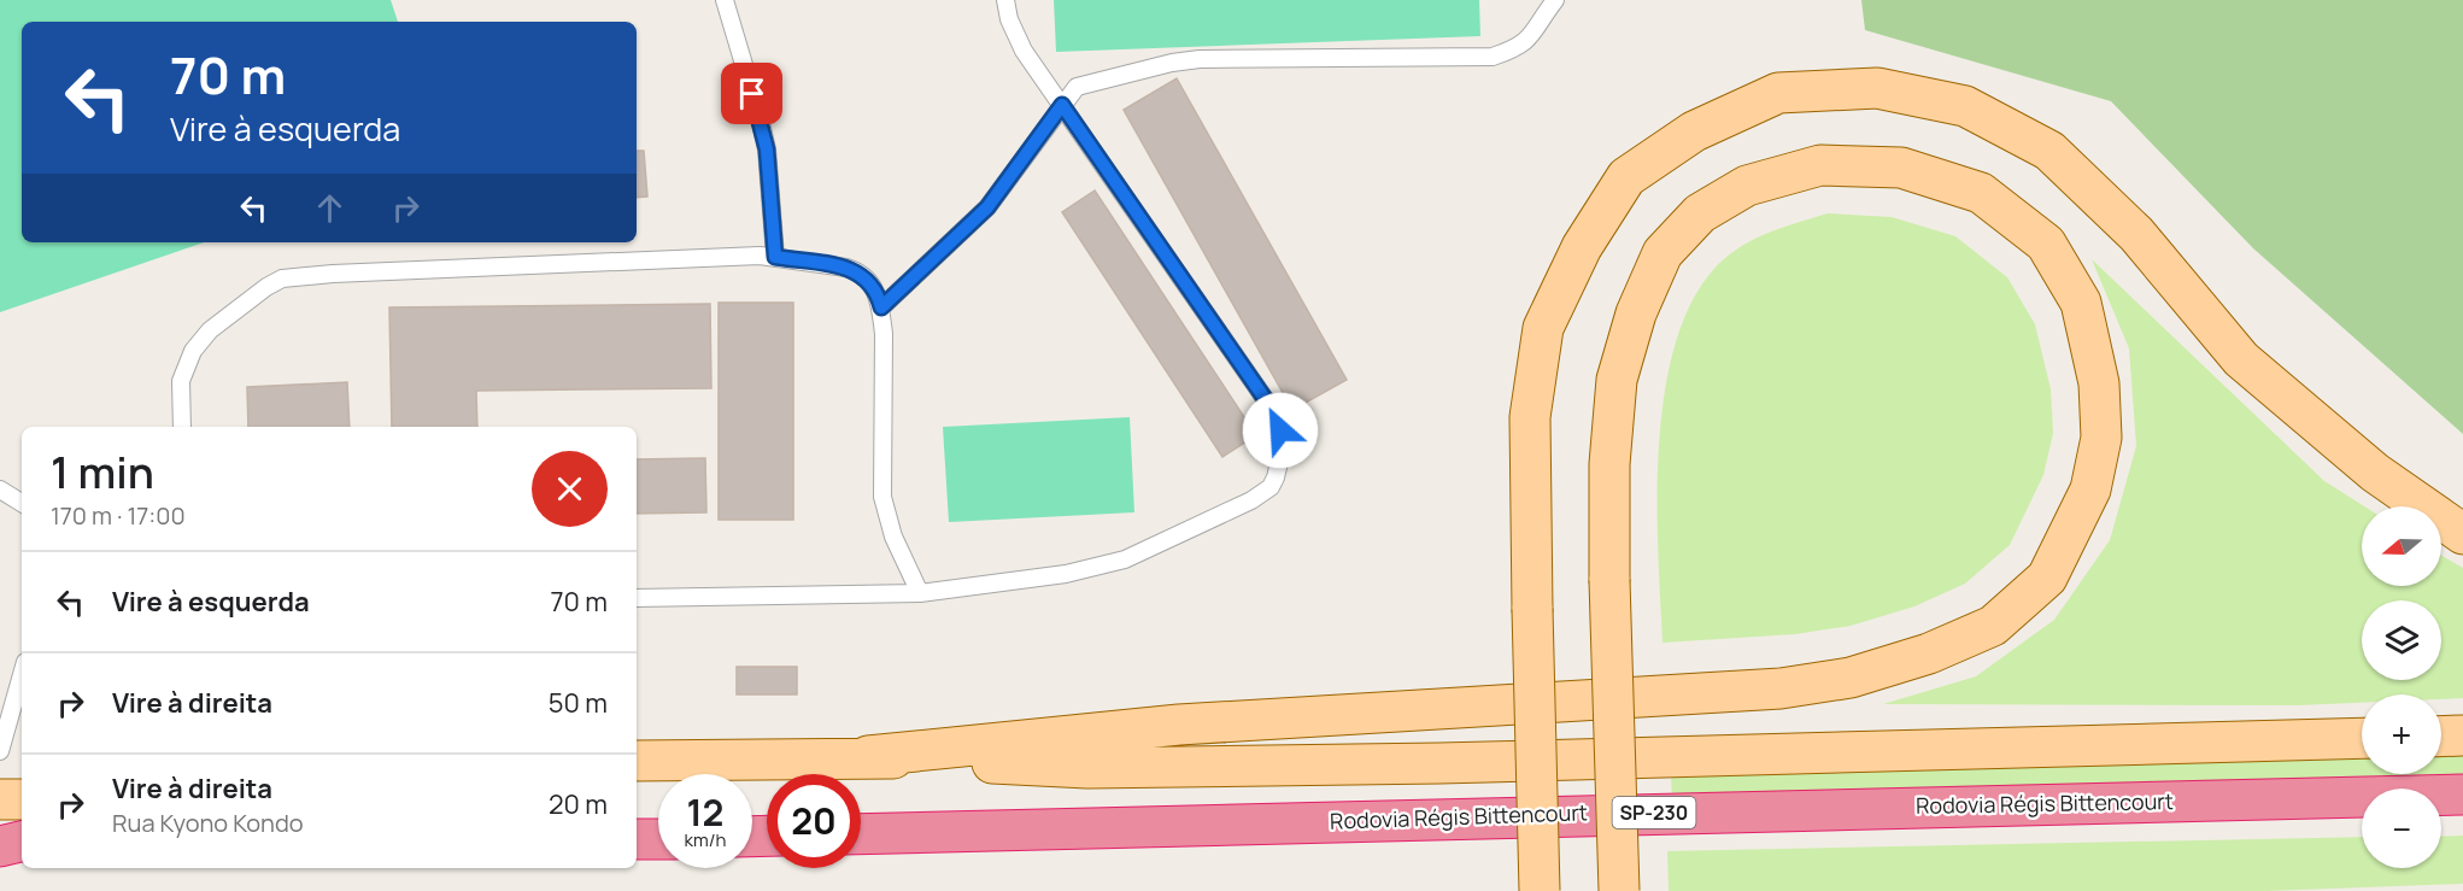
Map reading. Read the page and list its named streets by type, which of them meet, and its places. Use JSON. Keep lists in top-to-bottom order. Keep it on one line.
{"streets":{"highway":["Rodovia Régis Bittencourt","SP-230"]},"north":"left","page":{"turn":["70 m","Vire à esquerda"],"heading":["1 min","170 m · 17:00"],"map_buttons":["+","−"],"list":[{"name":"Vire à esquerda","value":"70 m"},{"name":"Vire à direita","value":"50 m"},{"name":"Vire à direita","note":"Rua Kyono Kondo","value":"20 m"}],"speed":"12 km/h","limit":"20"}}
